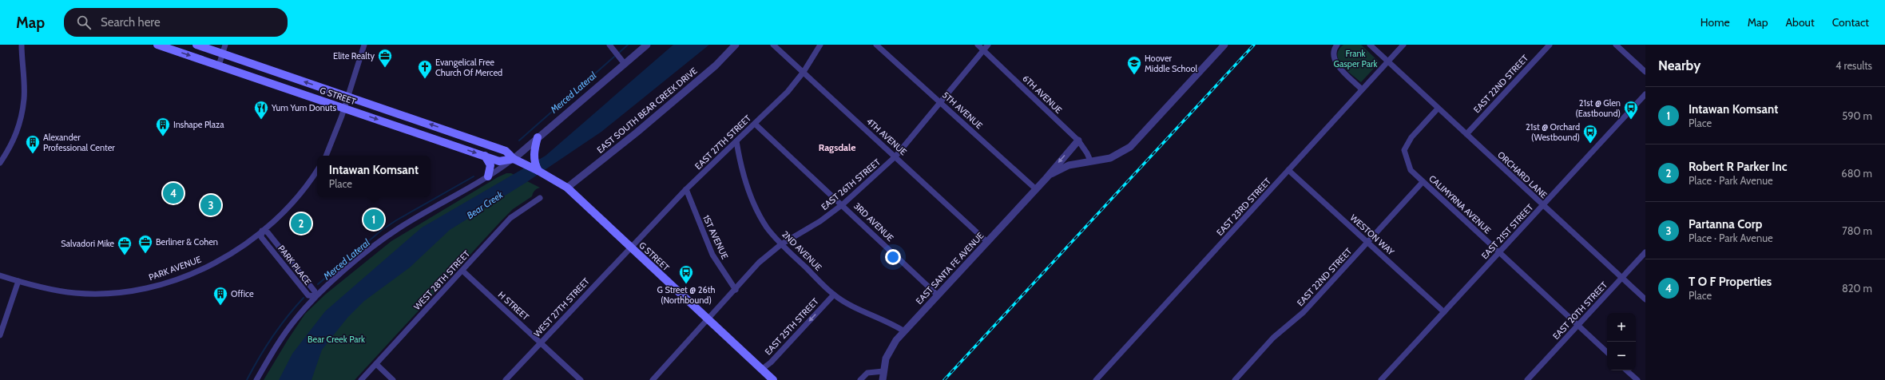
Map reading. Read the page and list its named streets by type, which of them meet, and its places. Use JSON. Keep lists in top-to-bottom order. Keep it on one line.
{"streets":{"main road":["G STREET"],"street":["EAST 22ND STREET","6TH AVENUE","EAST SOUTH BEAR CREEK DRIVE","5TH AVENUE","4TH AVENUE","EAST 27TH STREET","ORCHARD LANE","EAST 26TH STREET","CALIMYRNA AVENUE","EAST 23RD STREET","3RD AVENUE","EAST 21ST STREET","WESTON WAY","1ST AVENUE","2ND AVENUE","PARK PLACE","PARK AVENUE","EAST SANTA FE AVENUE","WEST 28TH STREET","H STREET","WEST 27TH STREET","EAST 20TH STREET","EAST 25TH STREET"]},"crossings":[["EAST 22ND STREET","ORCHARD LANE"],["EAST 22ND STREET","CALIMYRNA AVENUE"],["EAST 22ND STREET","WESTON WAY"],["6TH AVENUE","EAST 26TH STREET"],["6TH AVENUE","EAST SANTA FE AVENUE"],["G STREET","EAST SOUTH BEAR CREEK DRIVE"],["G STREET","EAST 27TH STREET"],["G STREET","EAST 26TH STREET"],["G STREET","WEST 27TH STREET"],["G STREET","EAST 25TH STREET"],["5TH AVENUE","EAST 26TH STREET"],["5TH AVENUE","EAST SANTA FE AVENUE"],["4TH AVENUE","EAST 27TH STREET"],["4TH AVENUE","EAST 26TH STREET"],["4TH AVENUE","EAST SANTA FE AVENUE"],["EAST 27TH STREET","3RD AVENUE"],["EAST 27TH STREET","1ST AVENUE"],["EAST 27TH STREET","2ND AVENUE"],["EAST 27TH STREET","WEST 27TH STREET"],["ORCHARD LANE","CALIMYRNA AVENUE"],["ORCHARD LANE","EAST 23RD STREET"],["ORCHARD LANE","EAST 21ST STREET"],["ORCHARD LANE","EAST 20TH STREET"],["EAST 26TH STREET","3RD AVENUE"],["EAST 26TH STREET","1ST AVENUE"],["EAST 26TH STREET","2ND AVENUE"],["CALIMYRNA AVENUE","EAST 21ST STREET"],["CALIMYRNA AVENUE","EAST 20TH STREET"],["EAST 23RD STREET","WESTON WAY"],["3RD AVENUE","EAST SANTA FE AVENUE"],["EAST 21ST STREET","WESTON WAY"],["2ND AVENUE","EAST SANTA FE AVENUE"],["2ND AVENUE","EAST 25TH STREET"],["PARK PLACE","PARK AVENUE"],["WEST 28TH STREET","H STREET"],["H STREET","WEST 27TH STREET"]],"one_way":["EAST 25TH STREET"],"districts":["Ragsdale"],"water":["Merced Lateral","Bear Creek"],"parks":["Frank Gasper Park","Bear Creek Park"],"places":{"office":["Elite Realty","Berliner & Cohen","Salvadori Mike"],"school or university":["Hoover Middle School"],"church":["Evangelical Free Church Of Merced"],"restaurant":["Yum Yum Donuts"],"bus stop":["21st @ Glen (Eastbound)","21st @ Orchard (Westbound)","G Street @ 26th (Northbound)"],"building":["Inshape Plaza","Alexander Professional Center","Office"]},"page":{"header":"Map","search":"Search here","nav":["Home","Map","About","Contact"],"heading":["Nearby","4 results"],"list":[{"mark":"1","name":"Intawan Komsant","note":"Place","value":"590 m"},{"mark":"2","name":"Robert R Parker Inc","note":"Place · Park Avenue","value":"680 m"},{"mark":"3","name":"Partanna Corp","note":"Place · Park Avenue","value":"780 m"},{"mark":"4","name":"T O F Properties","note":"Place","value":"820 m"}],"popup":["Intawan Komsant","Place"],"pins":["4","3","1","2"],"map_buttons":["+","−"]}}
